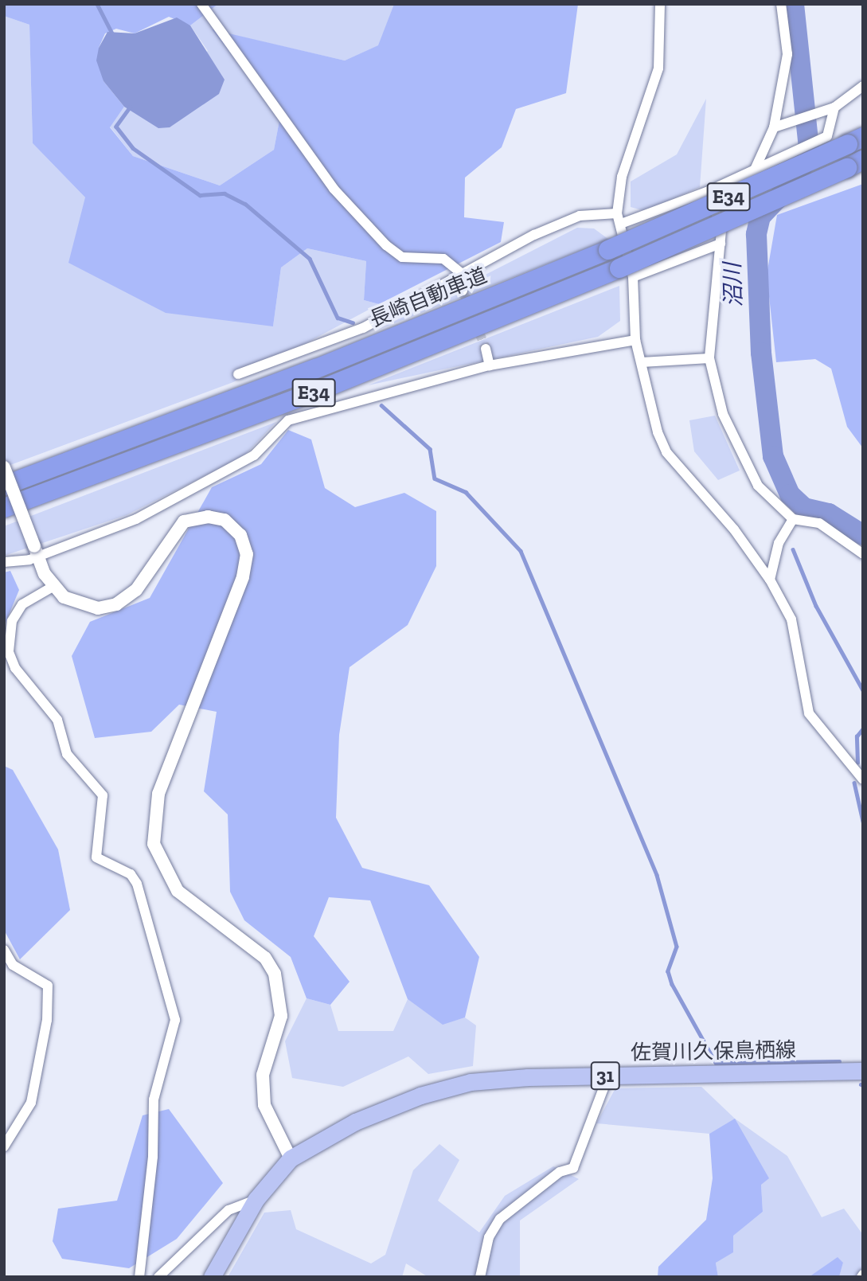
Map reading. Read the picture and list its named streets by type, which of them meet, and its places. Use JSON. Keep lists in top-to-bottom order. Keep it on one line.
{"streets":{"highway":["E34","長崎自動車道"],"main road":["佐賀川久保鳥栖線","31"]},"water":["沼川"]}
